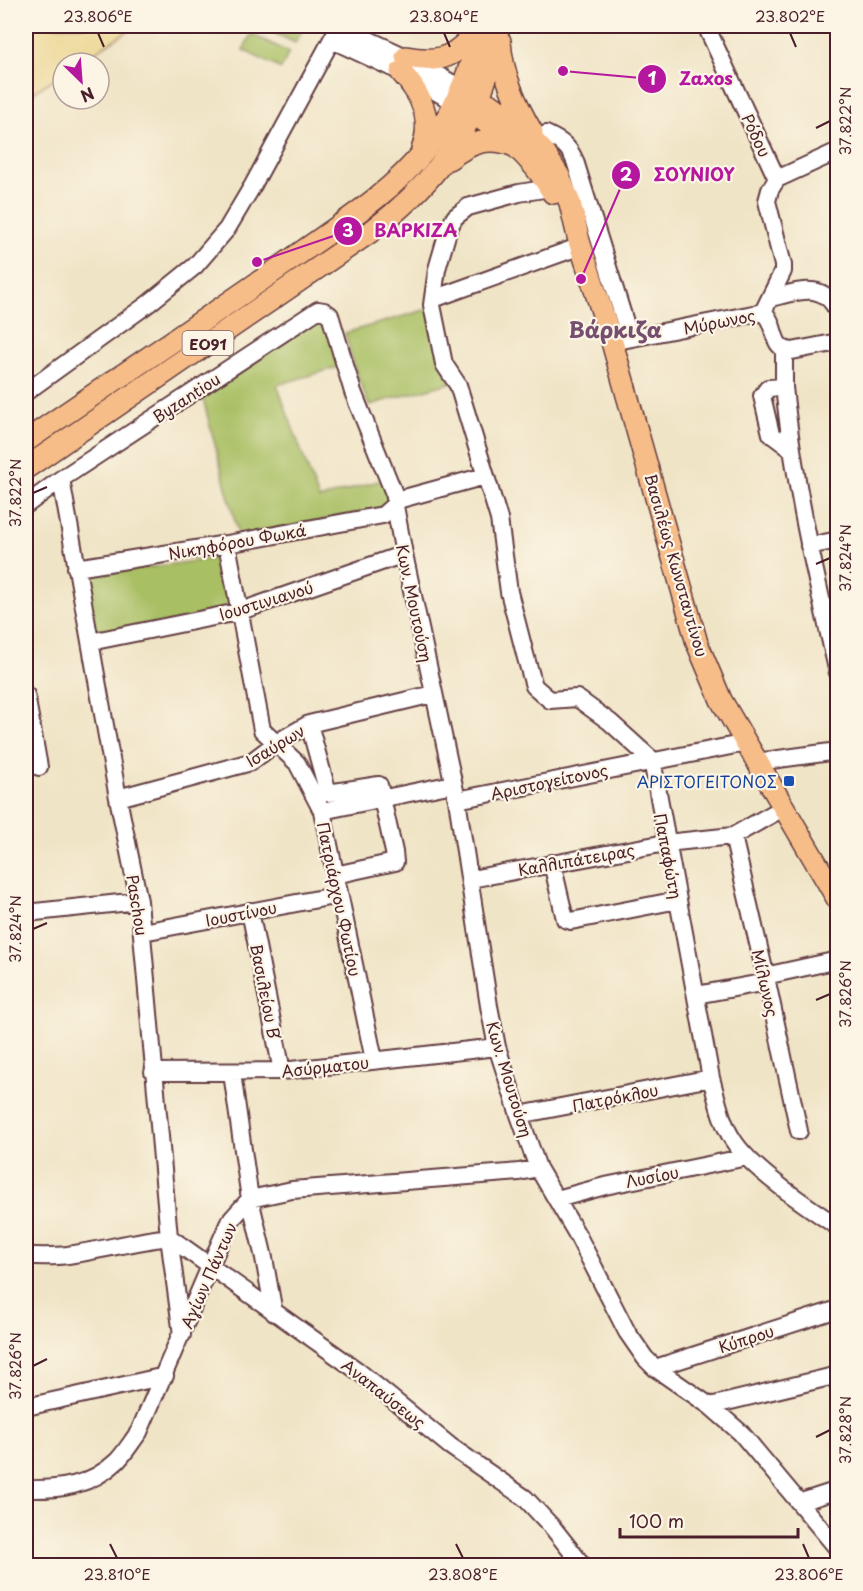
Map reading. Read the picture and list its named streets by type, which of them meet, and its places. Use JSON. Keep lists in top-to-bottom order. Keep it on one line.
{"streets":{"main road":["ΕΟ91","Βασιλέως Κωνσταντίνου"],"street":["Ρόδου","Μύρωνος","Byzantiou","Νικηφόρου Φωκά","Ιουστινιανού","Κων. Μουτούση","Ισαύρων","Αριστογείτονος","Παπαφώτη","Καλλιπάτειρας","Πατριάρχου Φωτίου","Paschou","Ιουστίνου","Μίλωνος","Βασιλείου Β΄","Ασύρματου","Πατρόκλου","Λυσίου","Αγίων Πάντων","Κύπρου","Αναπαύσεως"]},"crossings":[["Μύρωνος","Βασιλέως Κωνσταντίνου"],["ΕΟ91","Βασιλέως Κωνσταντίνου"],["Byzantiou","Νικηφόρου Φωκά"],["Byzantiou","Κων. Μουτούση"],["Byzantiou","Paschou"],["Νικηφόρου Φωκά","Κων. Μουτούση"],["Νικηφόρου Φωκά","Πατριάρχου Φωτίου"],["Νικηφόρου Φωκά","Paschou"],["Βασιλέως Κωνσταντίνου","Αριστογείτονος"],["Βασιλέως Κωνσταντίνου","Καλλιπάτειρας"],["Ιουστινιανού","Κων. Μουτούση"],["Ιουστινιανού","Πατριάρχου Φωτίου"],["Ιουστινιανού","Paschou"],["Κων. Μουτούση","Ισαύρων"],["Κων. Μουτούση","Αριστογείτονος"],["Κων. Μουτούση","Καλλιπάτειρας"],["Κων. Μουτούση","Ασύρματου"],["Κων. Μουτούση","Πατρόκλου"],["Κων. Μουτούση","Λυσίου"],["Κων. Μουτούση","Κύπρου"],["Ισαύρων","Πατριάρχου Φωτίου"],["Ισαύρων","Paschou"],["Αριστογείτονος","Παπαφώτη"],["Αριστογείτονος","Πατριάρχου Φωτίου"],["Παπαφώτη","Καλλιπάτειρας"],["Παπαφώτη","Πατρόκλου"],["Παπαφώτη","Λυσίου"],["Καλλιπάτειρας","Μίλωνος"],["Πατριάρχου Φωτίου","Ιουστίνου"],["Πατριάρχου Φωτίου","Ασύρματου"],["Paschou","Ιουστίνου"],["Paschou","Ασύρματου"],["Paschou","Αγίων Πάντων"],["Paschou","Αναπαύσεως"],["Ιουστίνου","Βασιλείου Β΄"],["Βασιλείου Β΄","Ασύρματου"],["Αγίων Πάντων","Αναπαύσεως"]],"districts":["Βάρκιζα"],"places":{"other":["Zaxos","ΒΑΡΚΙΖΑ","ΣΟΥΝΙΟΥ"],"transit":["ΑΡΙΣΤΟΓΕΙΤΟΝΟΣ"]},"scale_bar":"100 m","north":"bottom right","coordinates":["23.806°E","23.804°E","23.802°E","37.822°N","37.824°N","37.826°N","37.828°N","23.810°E","23.808°E"]}
